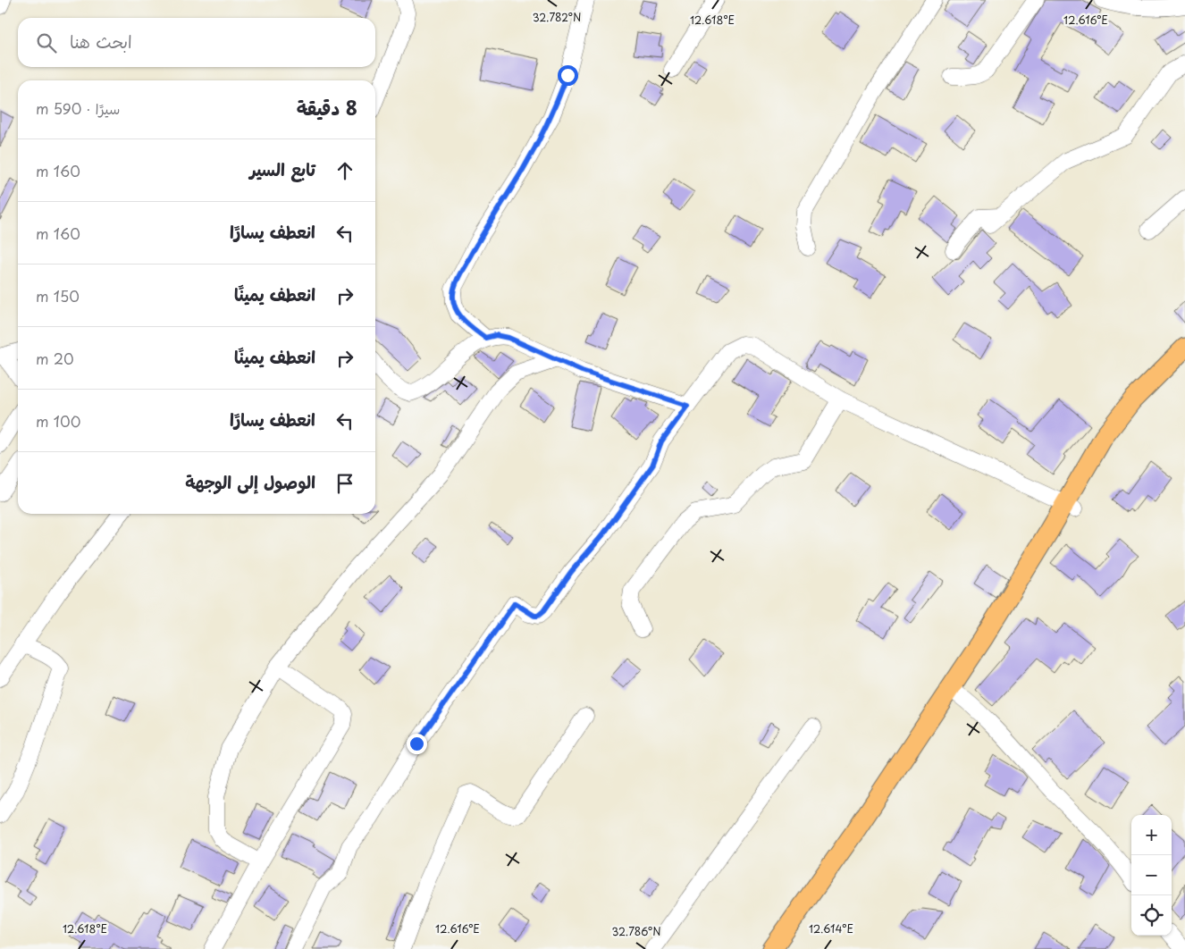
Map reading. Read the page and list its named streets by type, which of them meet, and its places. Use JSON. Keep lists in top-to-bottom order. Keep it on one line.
{"page":{"search":"ابحث هنا","heading":["8 دقيقة","سيرًا · 590 m"],"list":[["تابع السير","160 m"],["انعطف يسارًا","160 m"],["انعطف يمينًا","150 m"],["انعطف يمينًا","20 m"],["انعطف يسارًا","100 m"],"الوصول إلى الوجهة"],"map_buttons":["+","−"]},"coordinates":["32.782°N","12.618°E","12.616°E","12.614°E","32.786°N"]}
